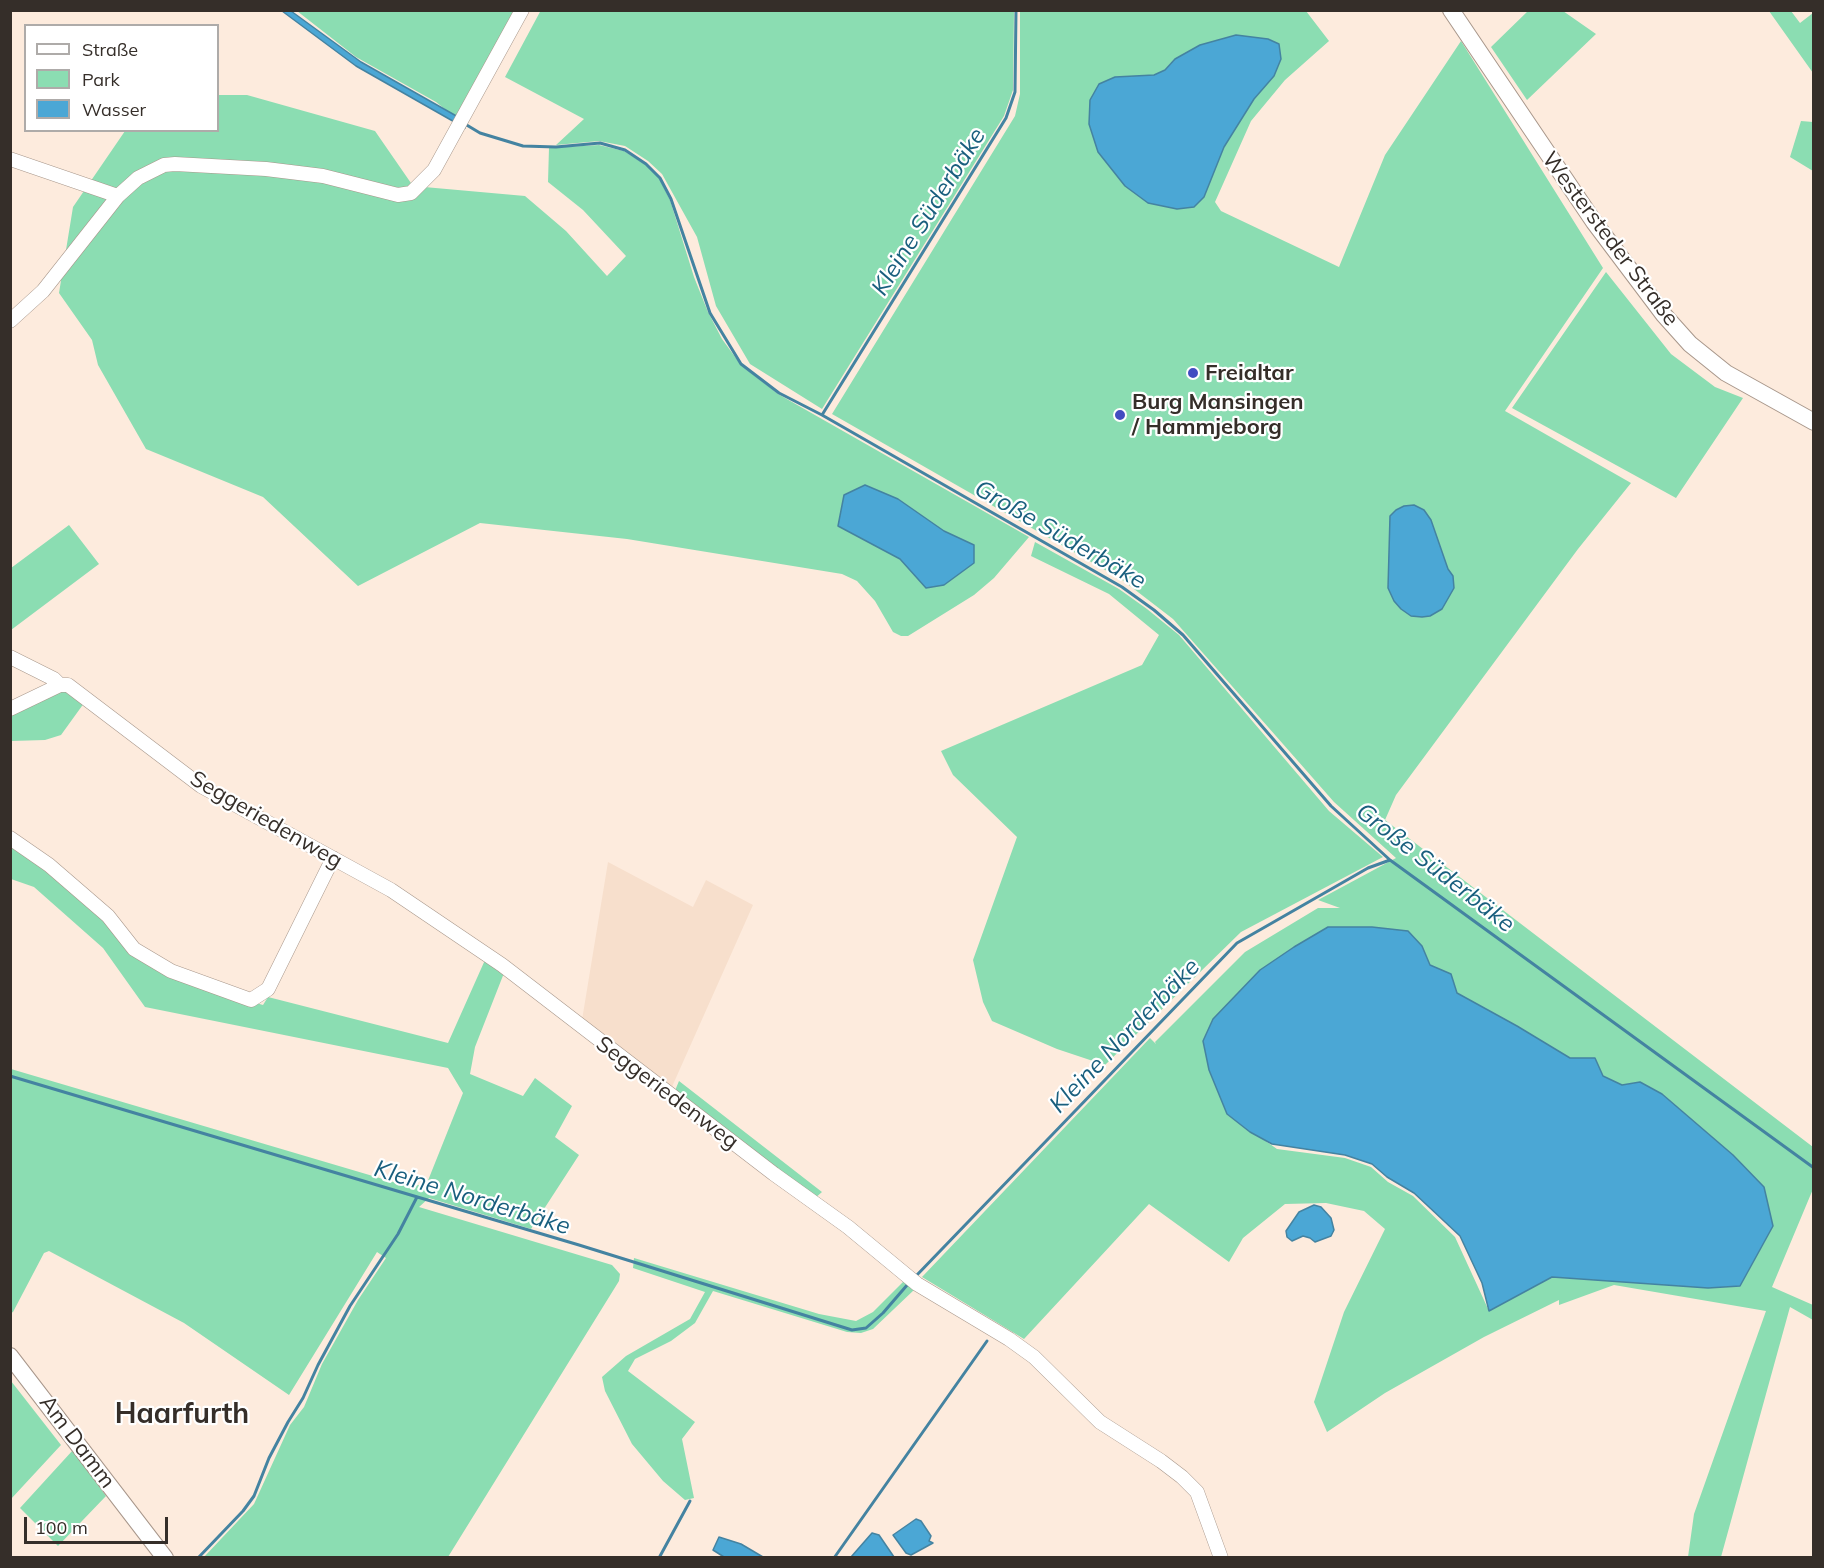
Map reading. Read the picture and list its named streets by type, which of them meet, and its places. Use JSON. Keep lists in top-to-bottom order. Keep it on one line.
{"streets":{"main road":["Westersteder Straße","Am Damm"],"street":["Seggeriedenweg"]},"districts":["Haarfurth"],"water":["Kleine Süderbäke","Große Süderbäke","Kleine Norderbäke"],"places":["Freialtar","Burg Mansingen / Hammjeborg"],"legend":["Straße","Park","Wasser"],"scale_bar":"100 m"}
